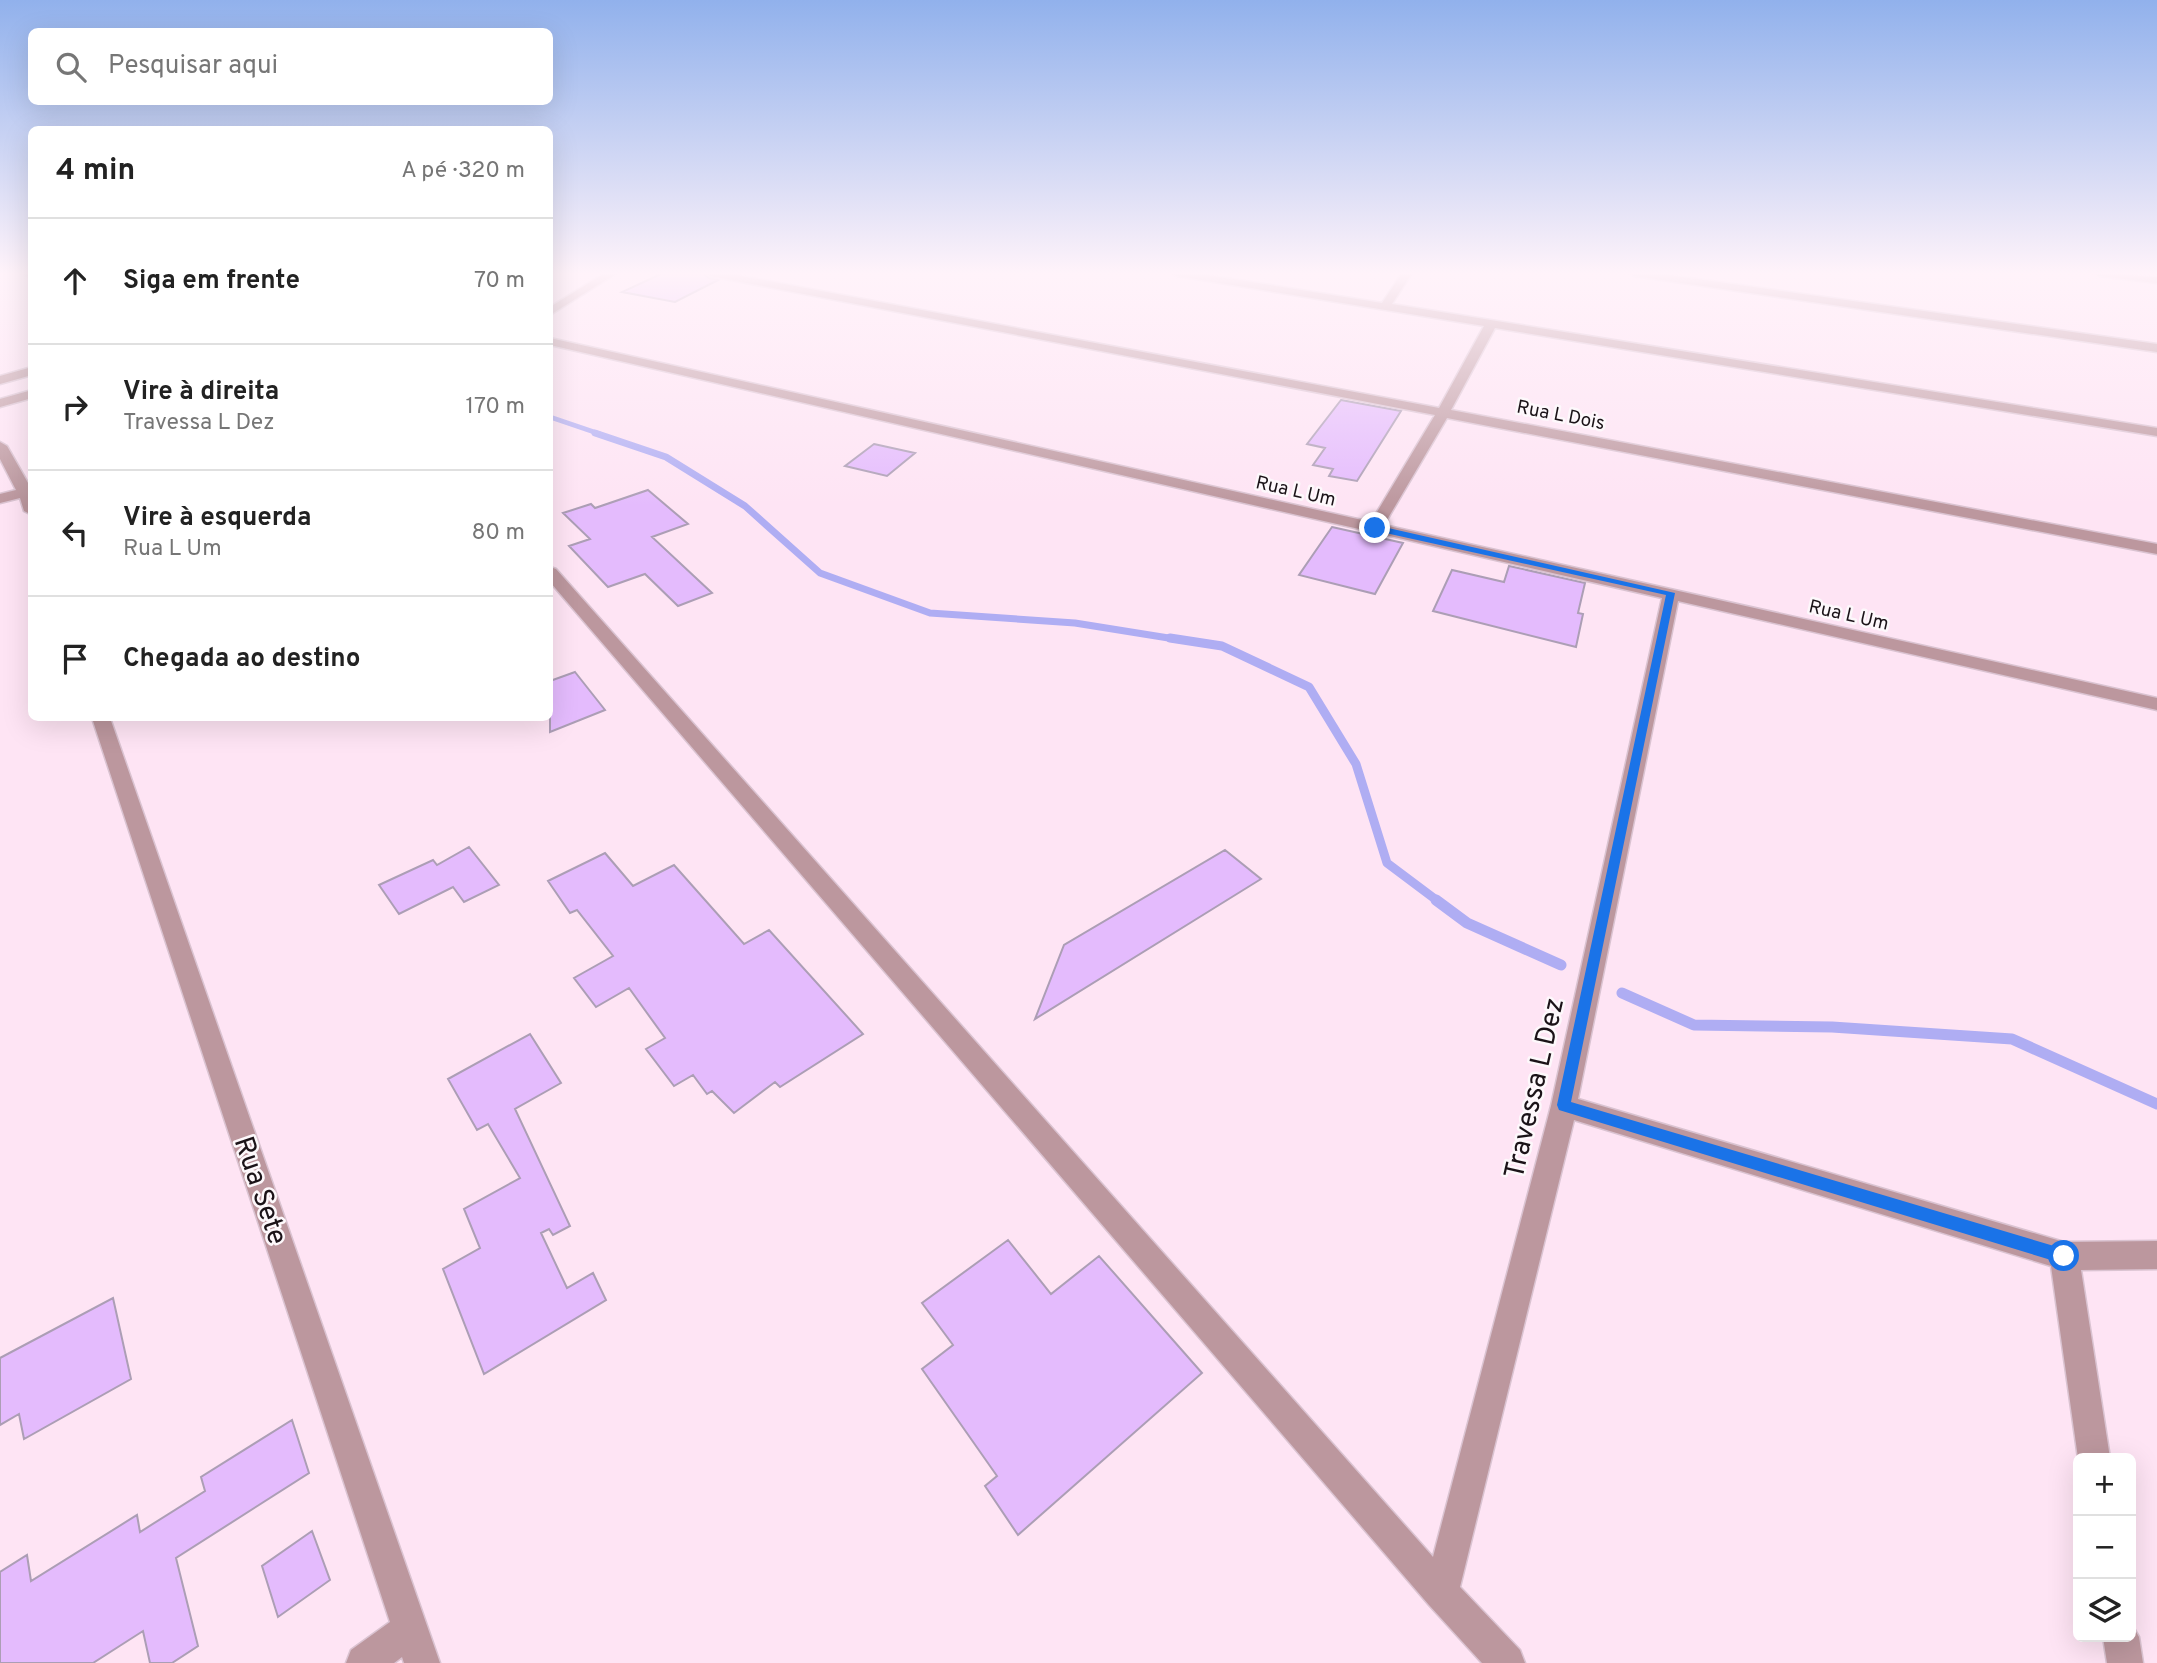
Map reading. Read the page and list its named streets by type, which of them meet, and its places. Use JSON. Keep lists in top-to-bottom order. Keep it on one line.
{"streets":{"street":["Rua L Dois","Rua L Um","Travessa L Dez","Rua Sete"]},"crossings":[["Rua L Um","Travessa L Dez"]],"page":{"search":"Pesquisar aqui","heading":["4 min","A pé · 320 m"],"list":[["Siga em frente","70 m"],["Vire à direita","Travessa L Dez","170 m"],["Vire à esquerda","Rua L Um","80 m"],"Chegada ao destino"],"map_buttons":["+","−"]}}
